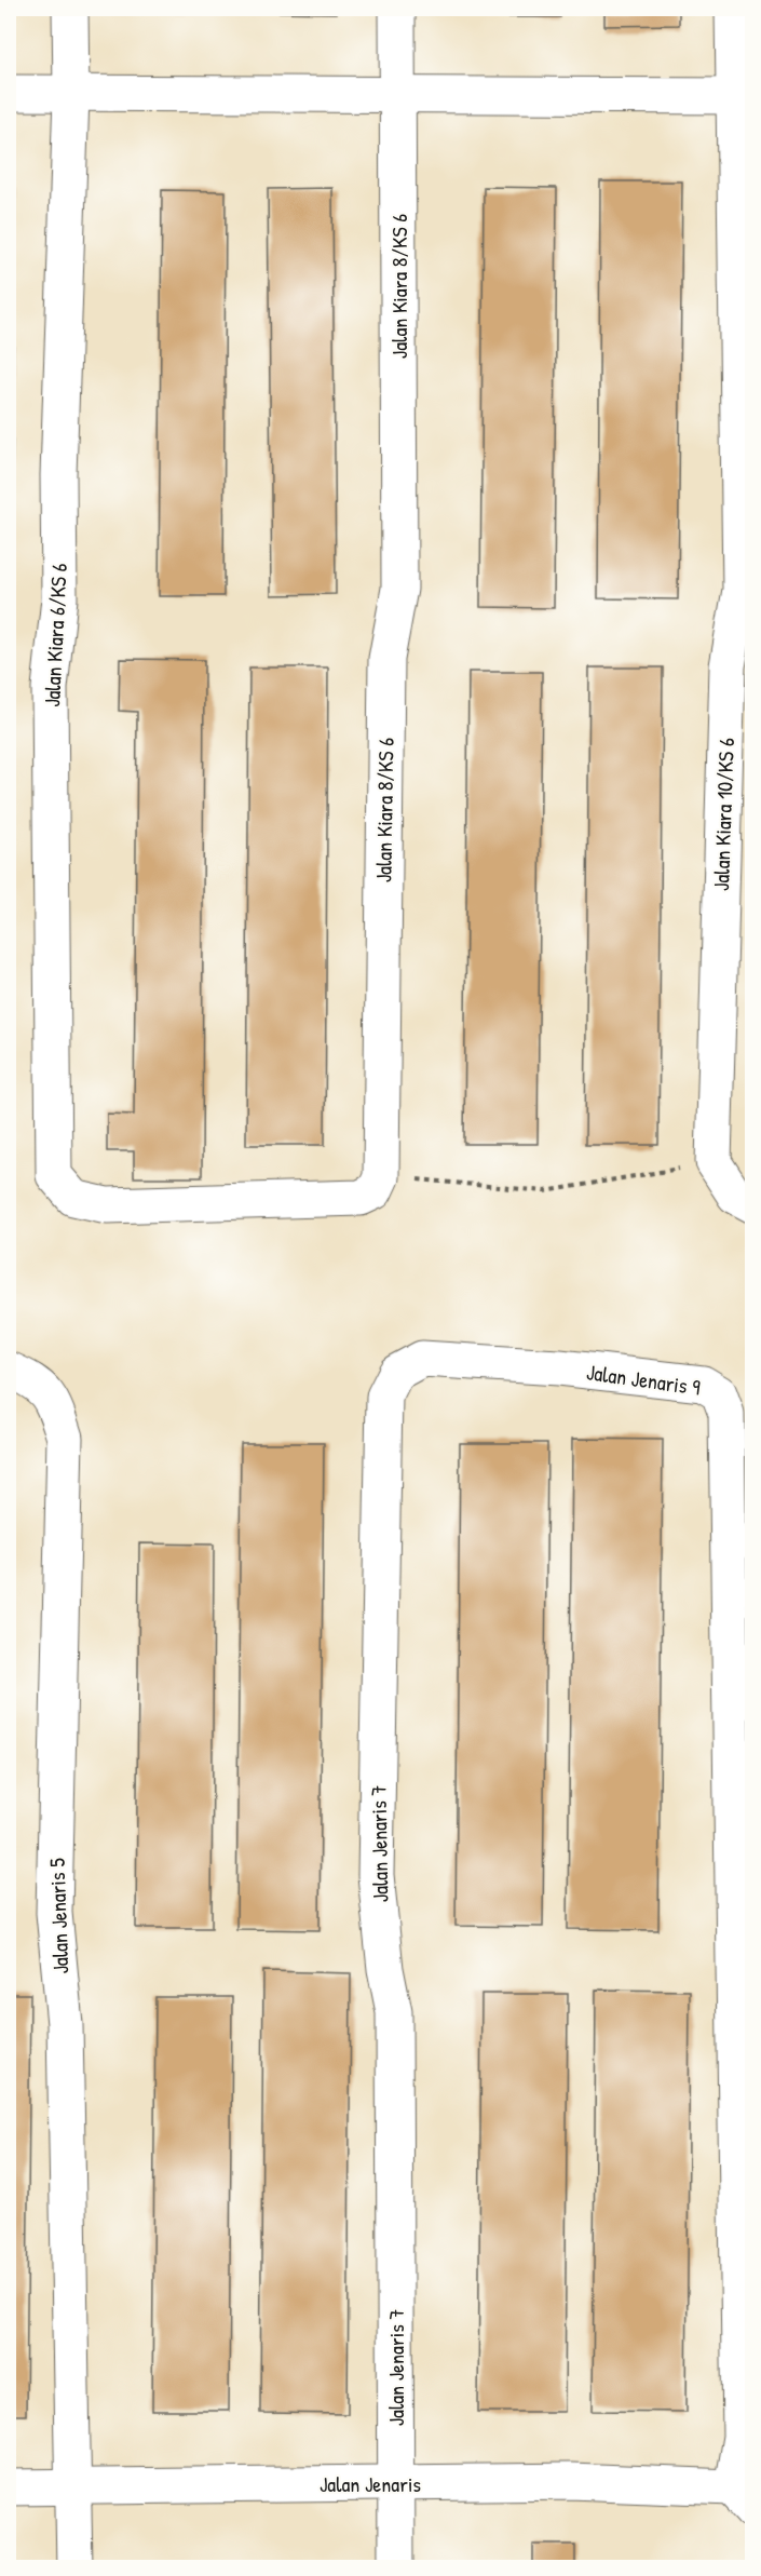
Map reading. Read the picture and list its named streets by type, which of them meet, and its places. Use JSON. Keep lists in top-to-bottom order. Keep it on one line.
{"streets":{"street":["Jalan Kiara 8/KS 6","Jalan Kiara 6/KS 6","Jalan Kiara 10/KS 6","Jalan Jenaris 9","Jalan Jenaris 7","Jalan Jenaris 5","Jalan Jenaris"]},"crossings":[["Jalan Kiara 8/KS 6","Jalan Kiara 6/KS 6"],["Jalan Jenaris 9","Jalan Jenaris 7"],["Jalan Jenaris 9","Jalan Jenaris"],["Jalan Jenaris 7","Jalan Jenaris"],["Jalan Jenaris 5","Jalan Jenaris"]]}
